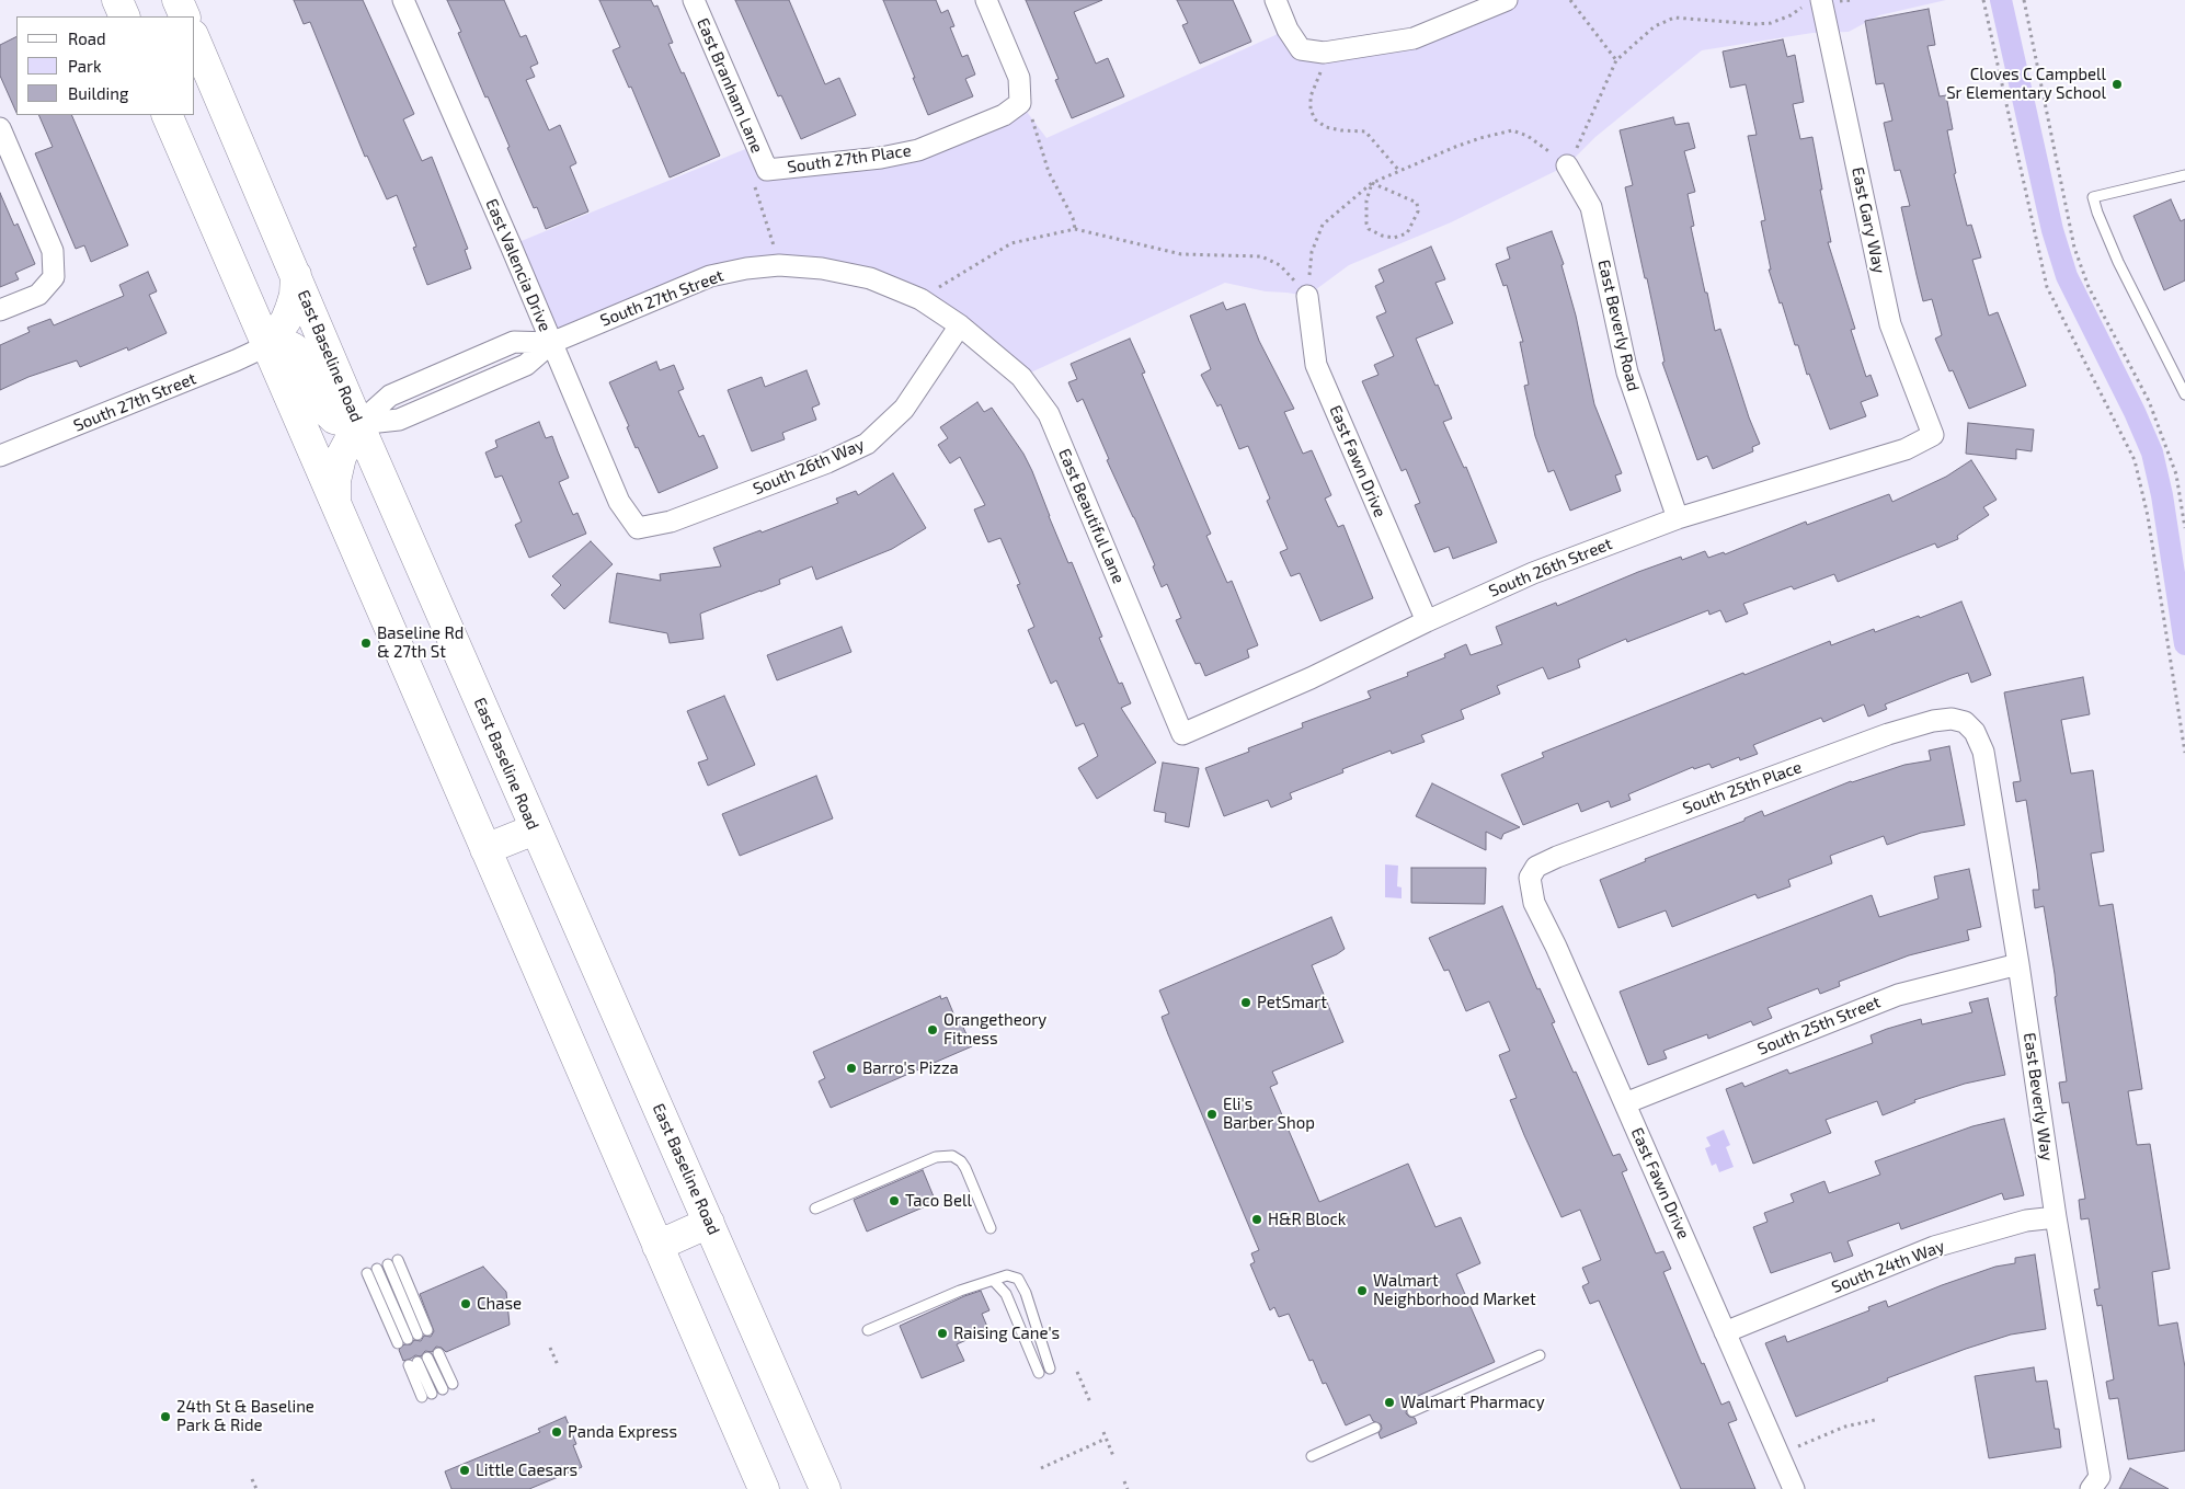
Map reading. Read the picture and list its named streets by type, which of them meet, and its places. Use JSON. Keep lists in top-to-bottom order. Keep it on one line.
{"streets":{"main road":["East Baseline Road"],"street":["East Branham Lane","South 27th Place","East Gary Way","East Valencia Drive","South 27th Street","East Beverly Road","East Fawn Drive","South 26th Way","East Beautiful Lane","South 26th Street","South 25th Place","South 25th Street","East Beverly Way","South 24th Way"]},"crossings":[["East Branham Lane","South 27th Place"],["East Gary Way","South 26th Street"],["East Valencia Drive","South 27th Street"],["East Valencia Drive","South 26th Way"],["South 27th Street","East Baseline Road"],["South 27th Street","South 26th Way"],["South 27th Street","East Beautiful Lane"],["East Beverly Road","South 26th Street"],["East Fawn Drive","South 26th Street"],["East Fawn Drive","South 25th Place"],["East Fawn Drive","South 25th Street"],["East Fawn Drive","South 24th Way"],["South 26th Way","East Beautiful Lane"],["East Beautiful Lane","South 26th Street"],["South 25th Place","East Beverly Way"],["South 25th Street","East Beverly Way"],["East Beverly Way","South 24th Way"]],"places":["Cloves C Campbell Sr Elementary School","Baseline Rd & 27th St","PetSmart","Orangetheory Fitness","Barro's Pizza","Eli's Barber Shop","Taco Bell","H&R Block","Walmart Neighborhood Market","Chase","Raising Cane's","Walmart Pharmacy","24th St & Baseline Park & Ride","Panda Express","Little Caesars"],"legend":["Road","Park","Building"]}
